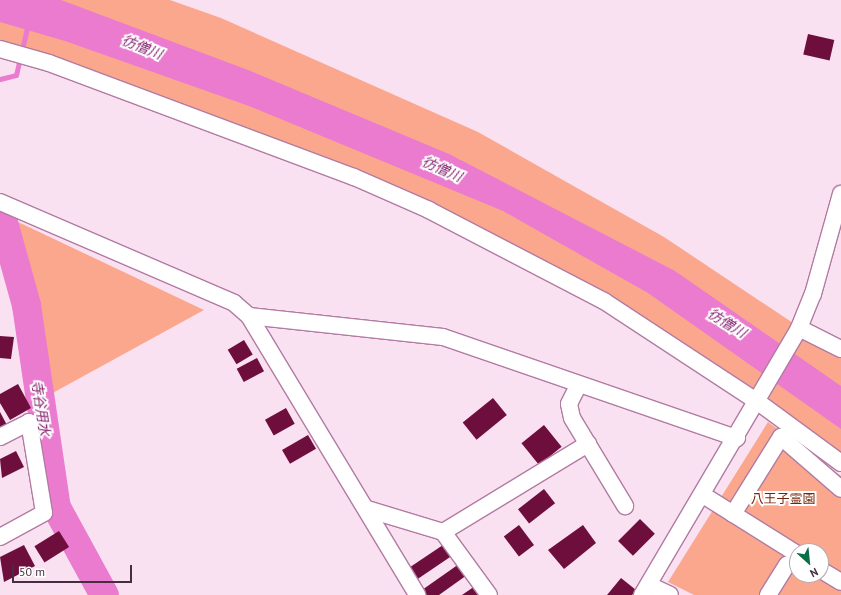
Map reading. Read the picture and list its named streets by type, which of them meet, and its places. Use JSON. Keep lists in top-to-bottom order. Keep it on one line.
{"water":["彷僧川","寺谷用水"],"parks":["八王子霊園"],"scale_bar":"50 m","north":"bottom right"}
